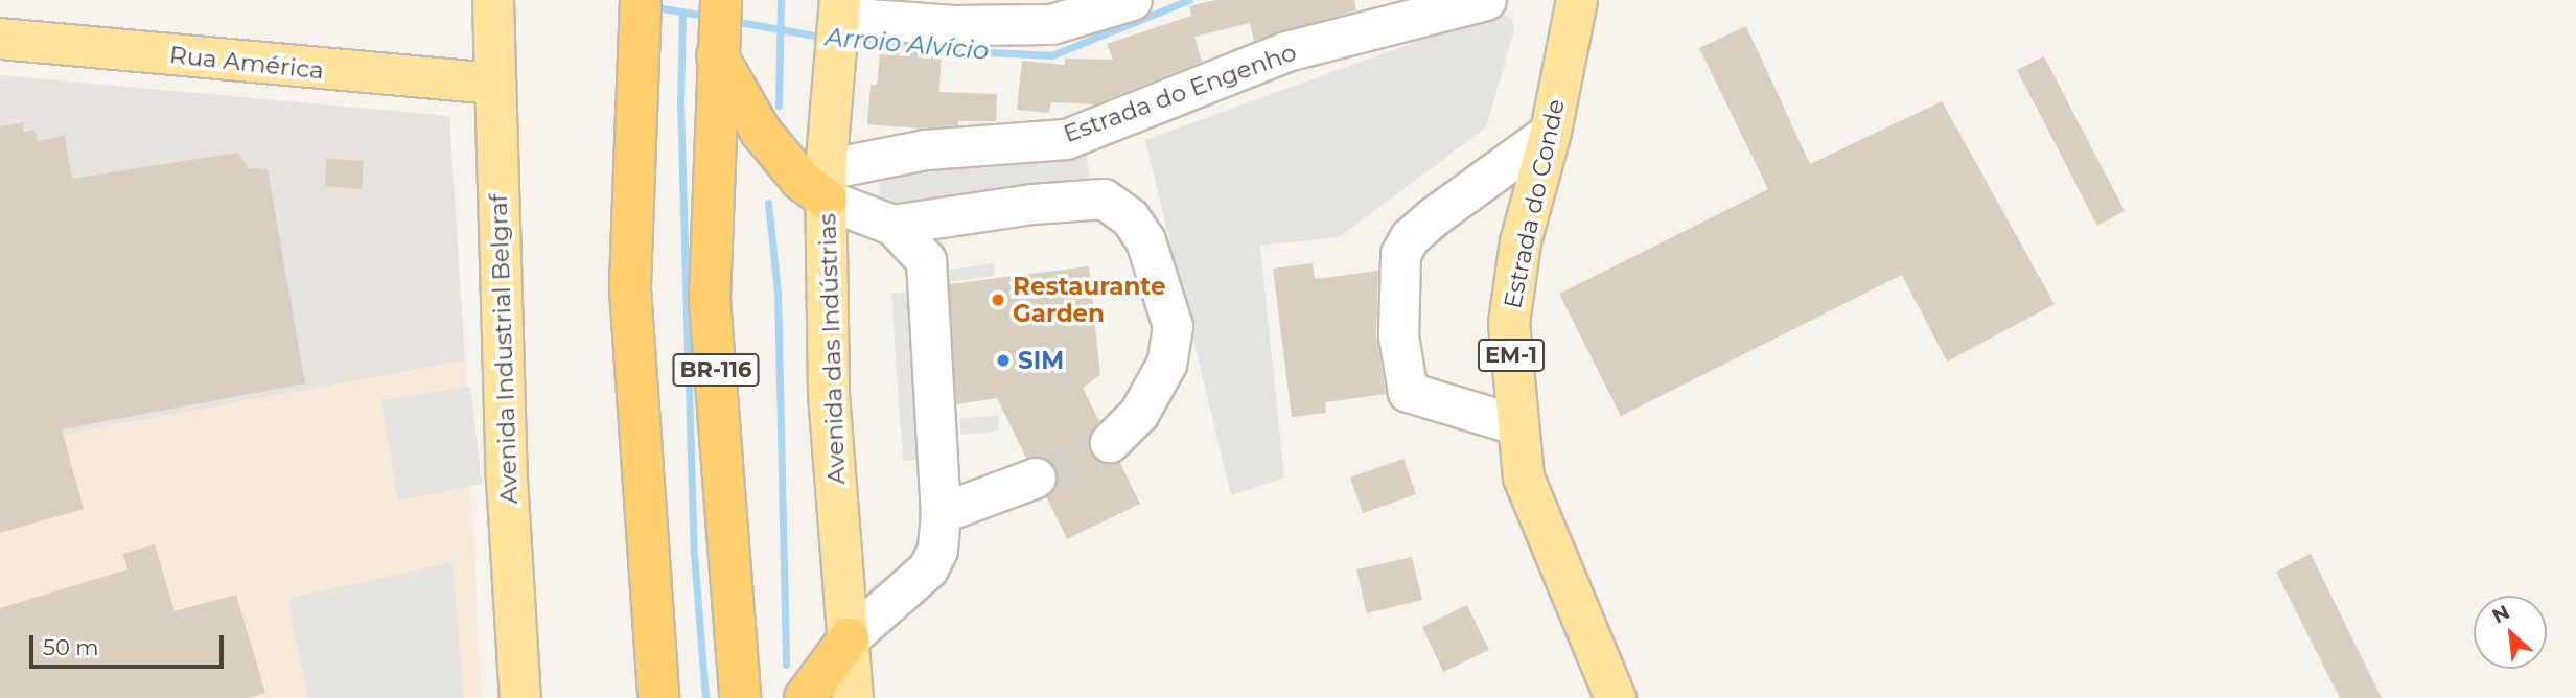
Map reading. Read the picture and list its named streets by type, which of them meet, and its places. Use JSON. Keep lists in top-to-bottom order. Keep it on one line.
{"streets":{"highway":["BR-116"],"main road":["Rua América","Estrada do Conde","Avenida Industrial Belgraf","Avenida das Indústrias","EM-1"],"lane":["Estrada do Engenho"]},"crossings":[["Rua América","Avenida Industrial Belgraf"],["Estrada do Engenho","Avenida das Indústrias"]],"water":["Arroio Alvício"],"places":["Restaurante Garden","SIM"],"scale_bar":"50 m","north":"top left"}
